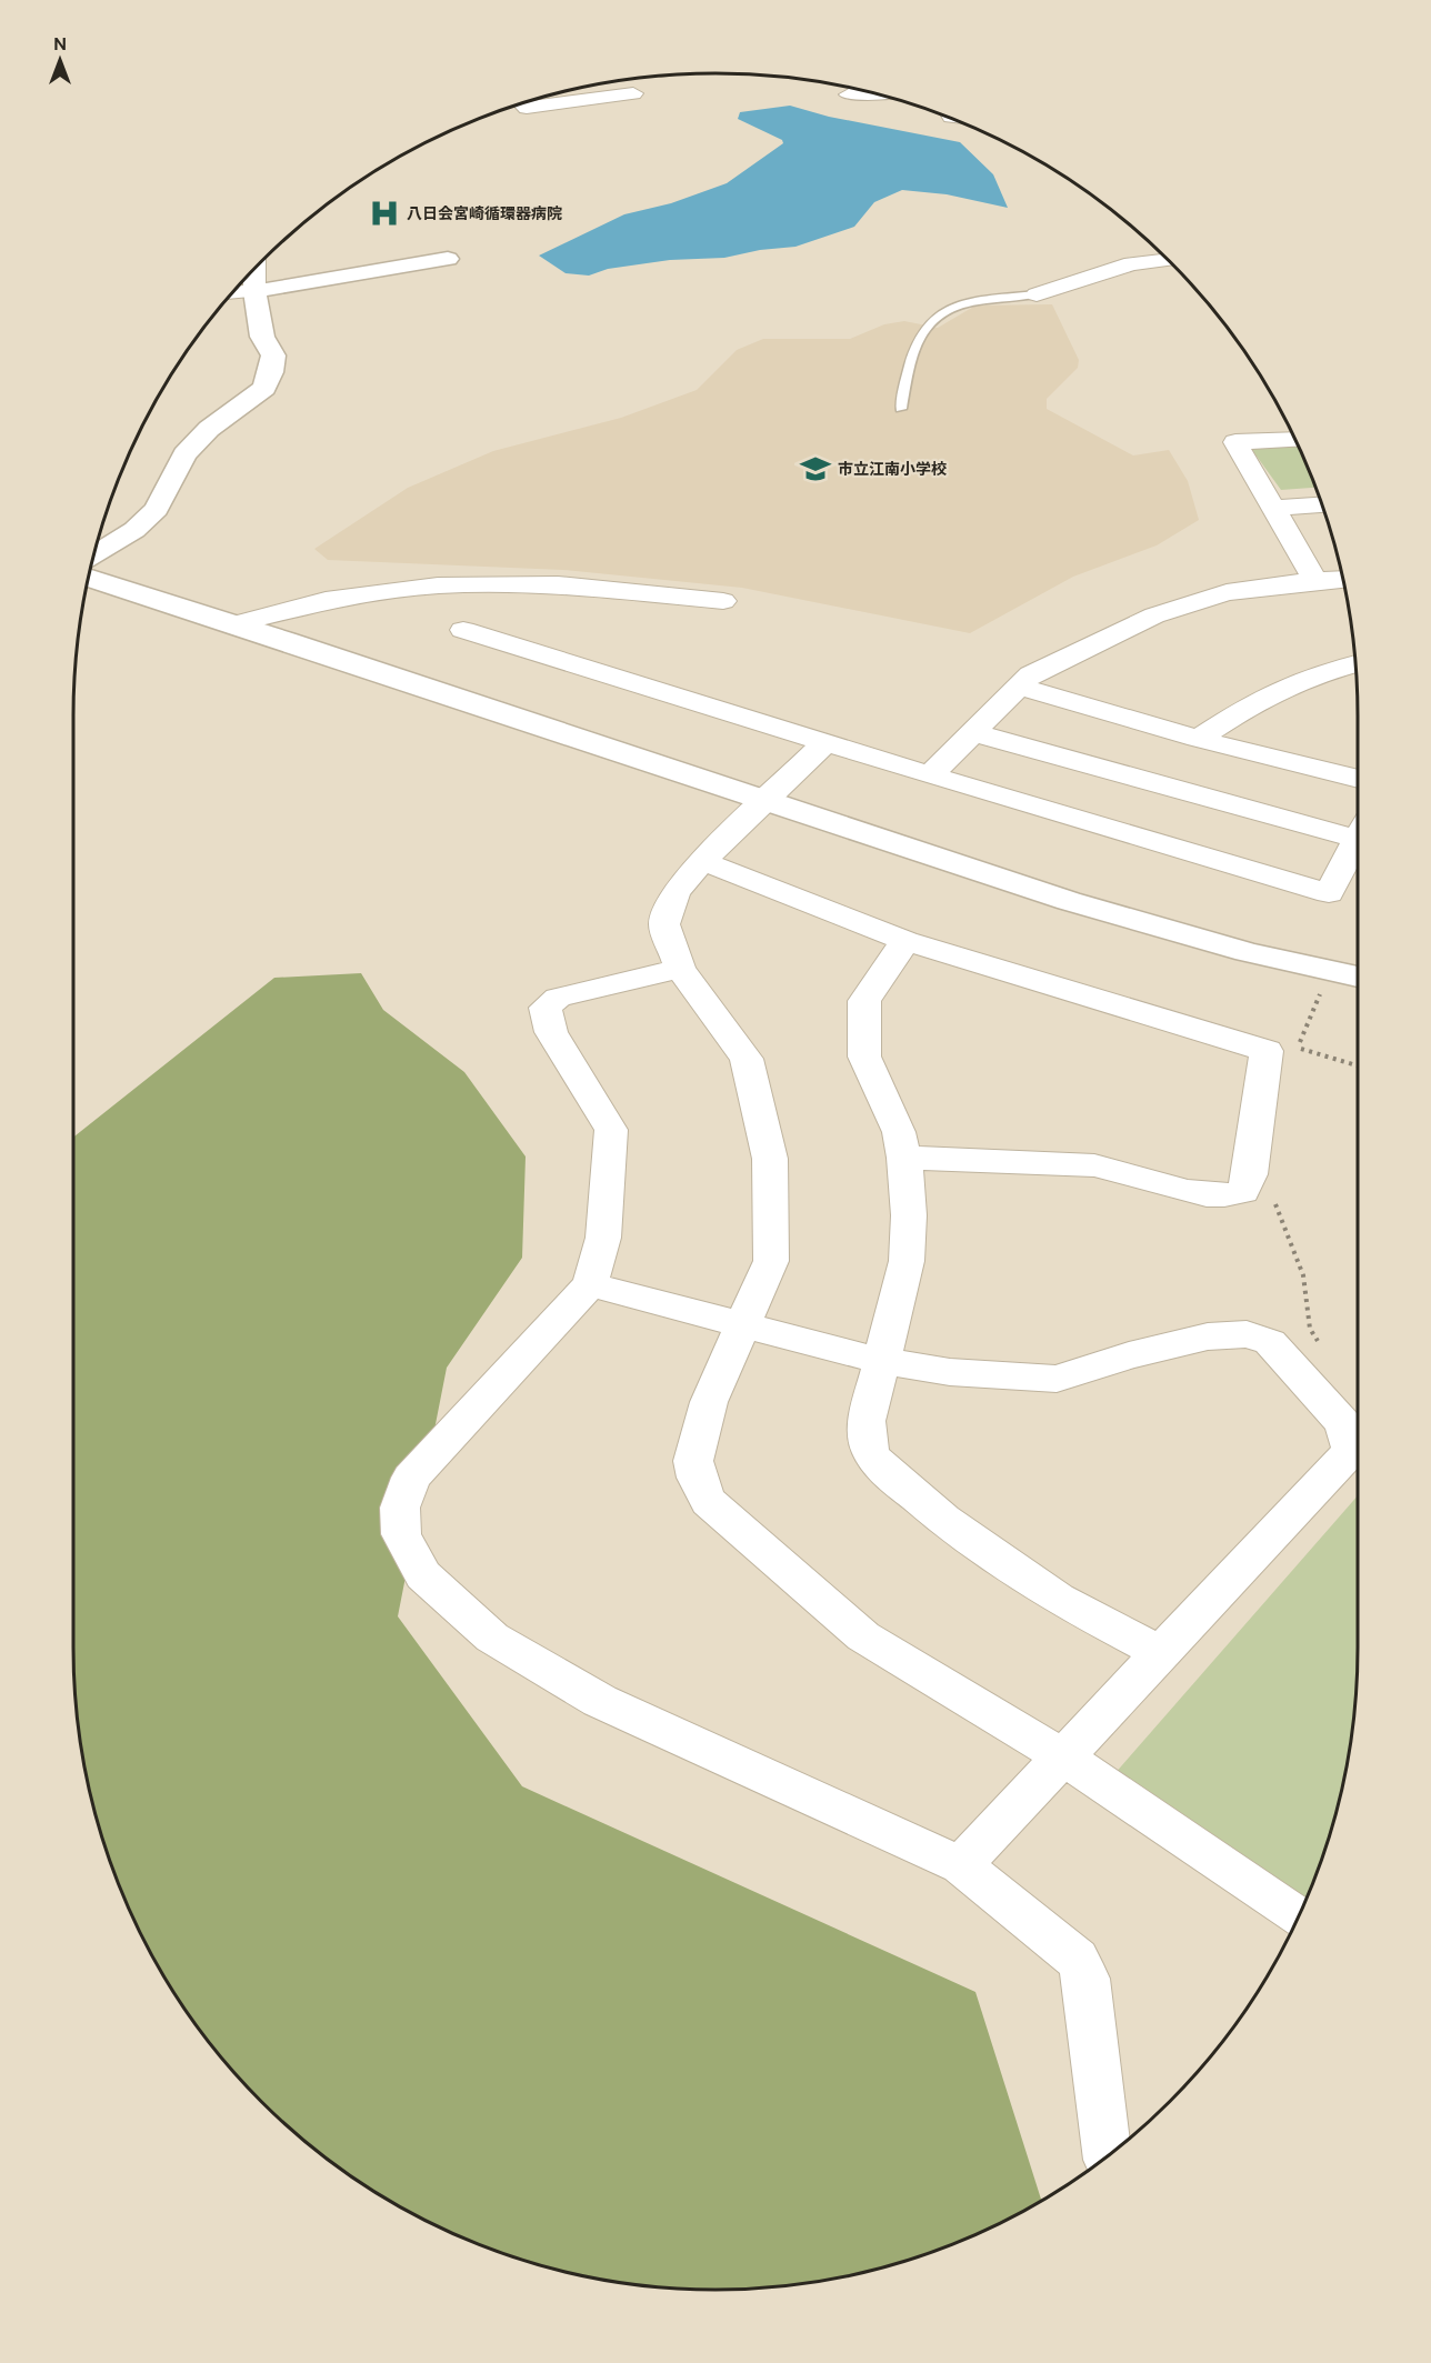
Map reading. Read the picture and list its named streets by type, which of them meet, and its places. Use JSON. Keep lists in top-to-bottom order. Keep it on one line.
{"places":{"hospital":["八日会宮崎循環器病院"],"school or university":["市立江南小学校"]},"north":"top"}
